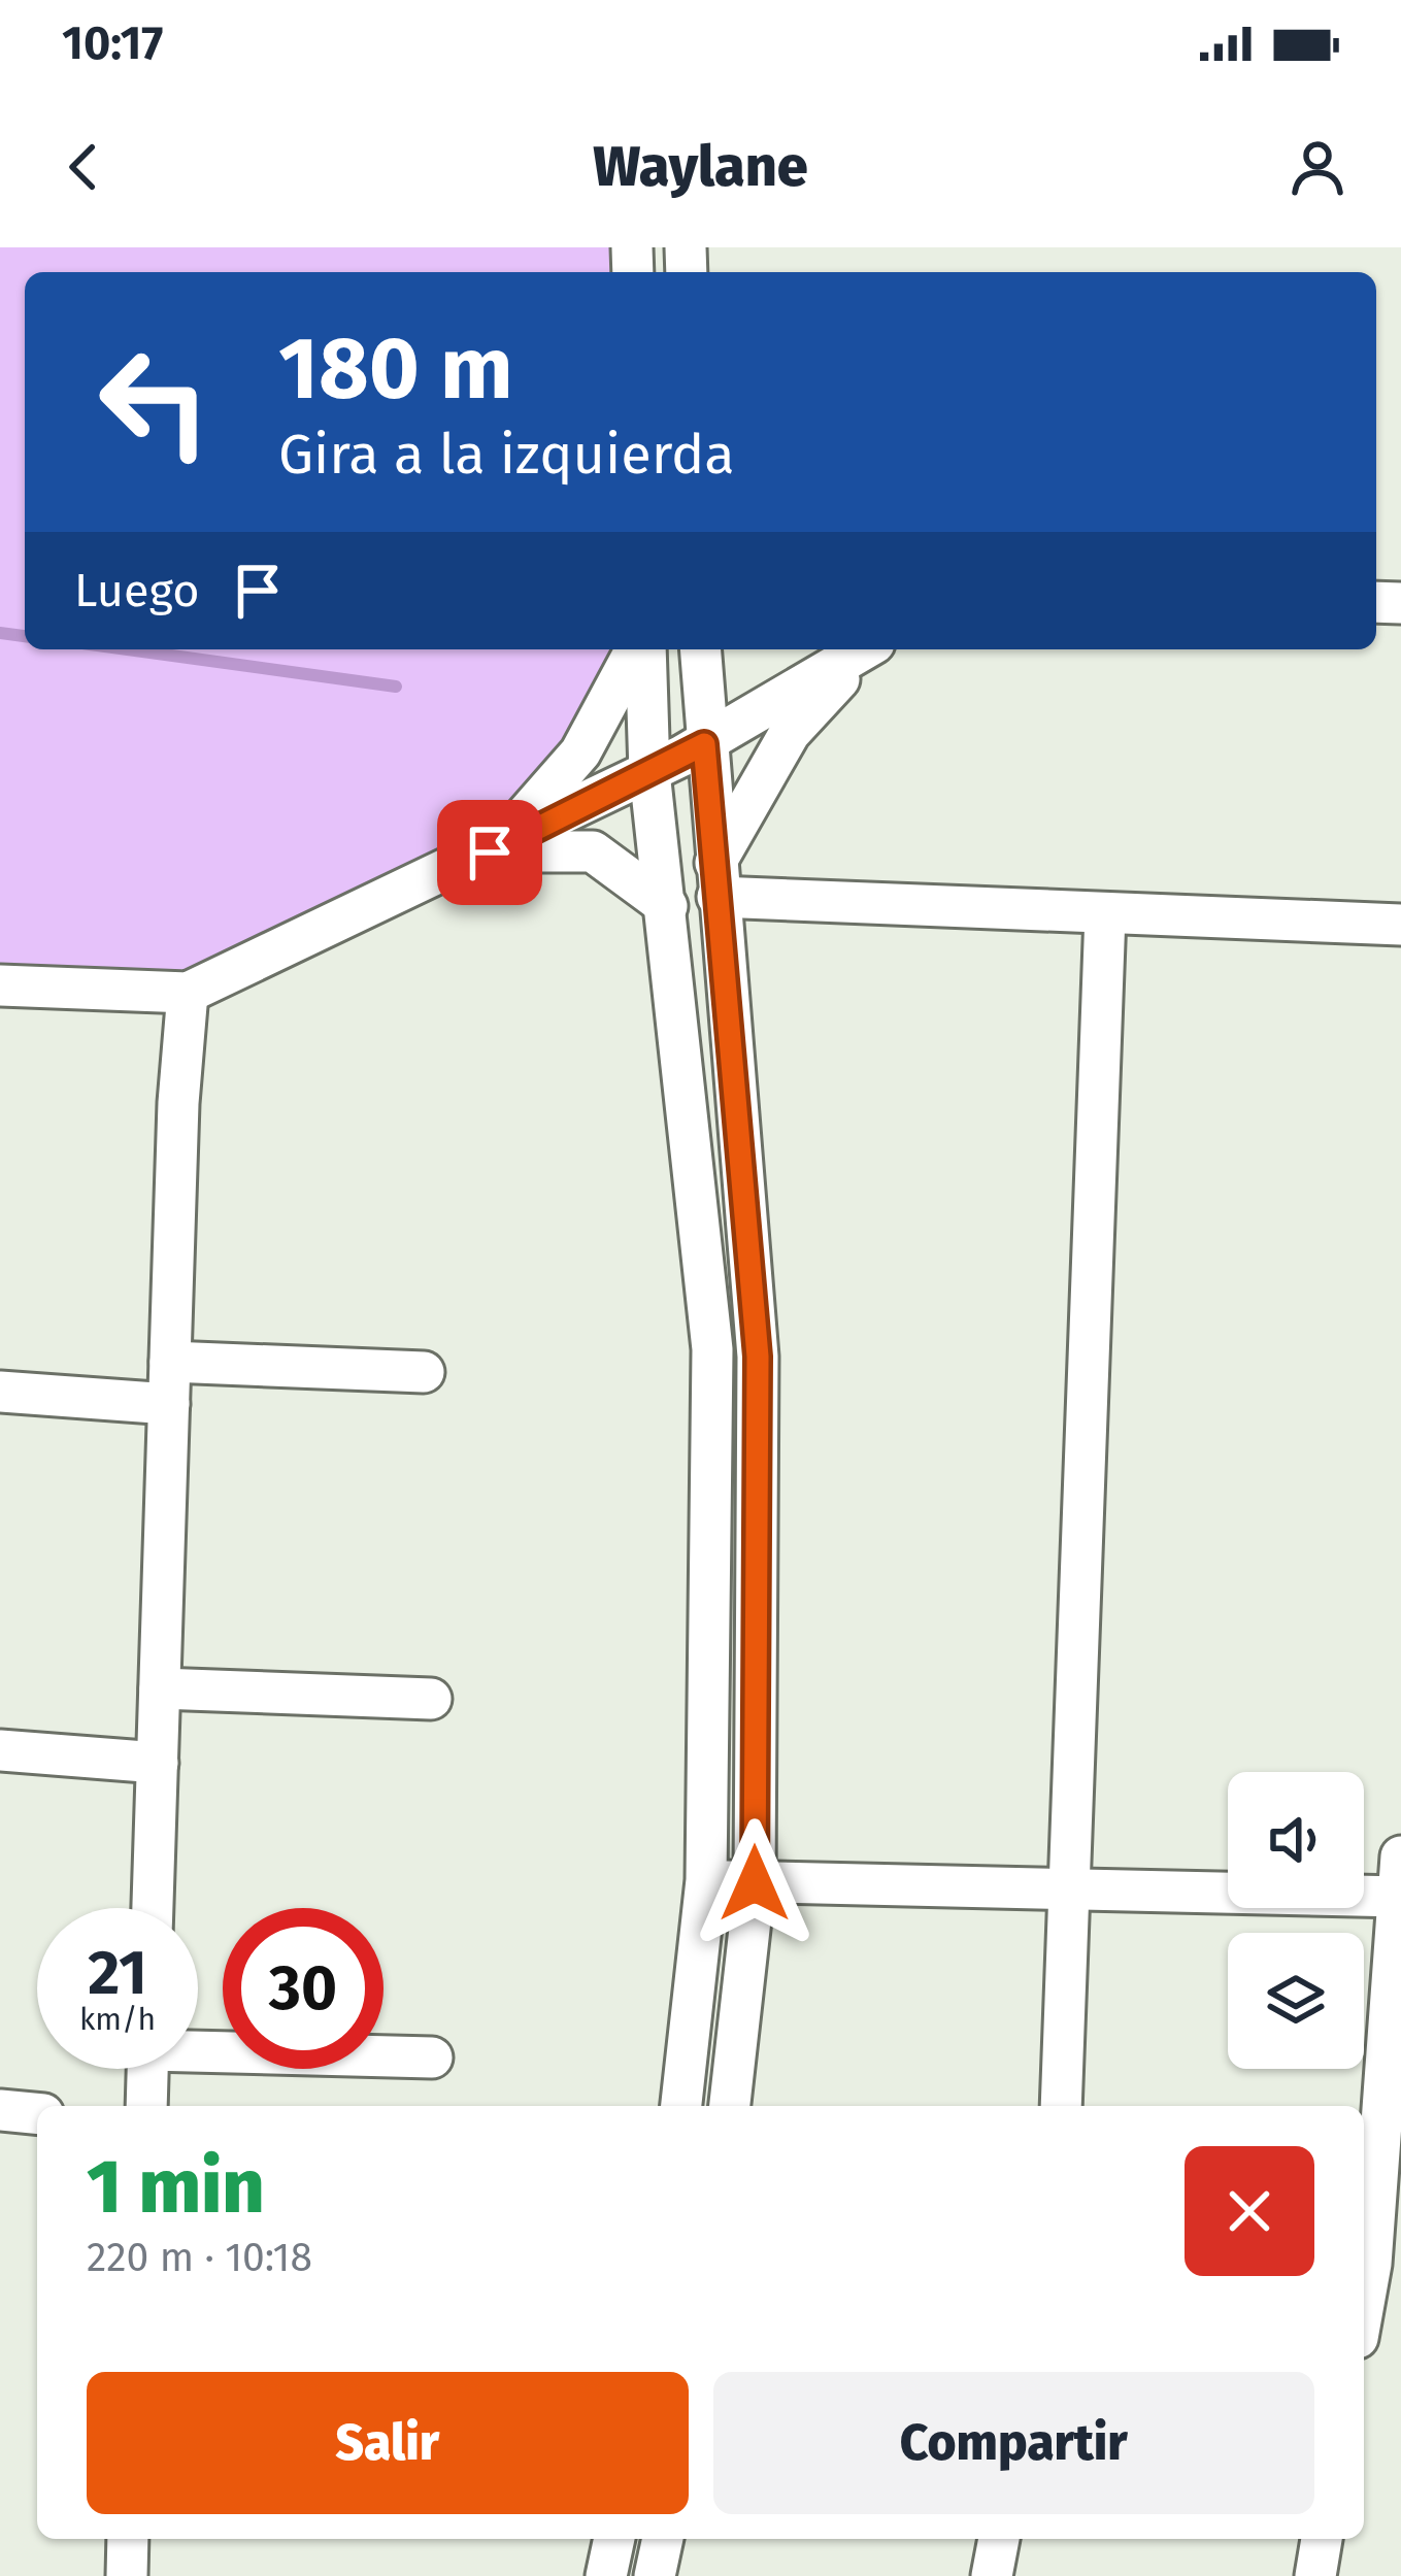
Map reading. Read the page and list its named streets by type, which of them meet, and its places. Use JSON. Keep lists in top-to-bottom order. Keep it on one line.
{"page":{"status":"10:17","header":"Waylane","turn":["180 m","Gira a la izquierda"],"then":"Luego","speed":"21 km/h","limit":"30","heading":["1 min","220 m · 10:18"],"buttons":["Salir","Compartir"]}}
